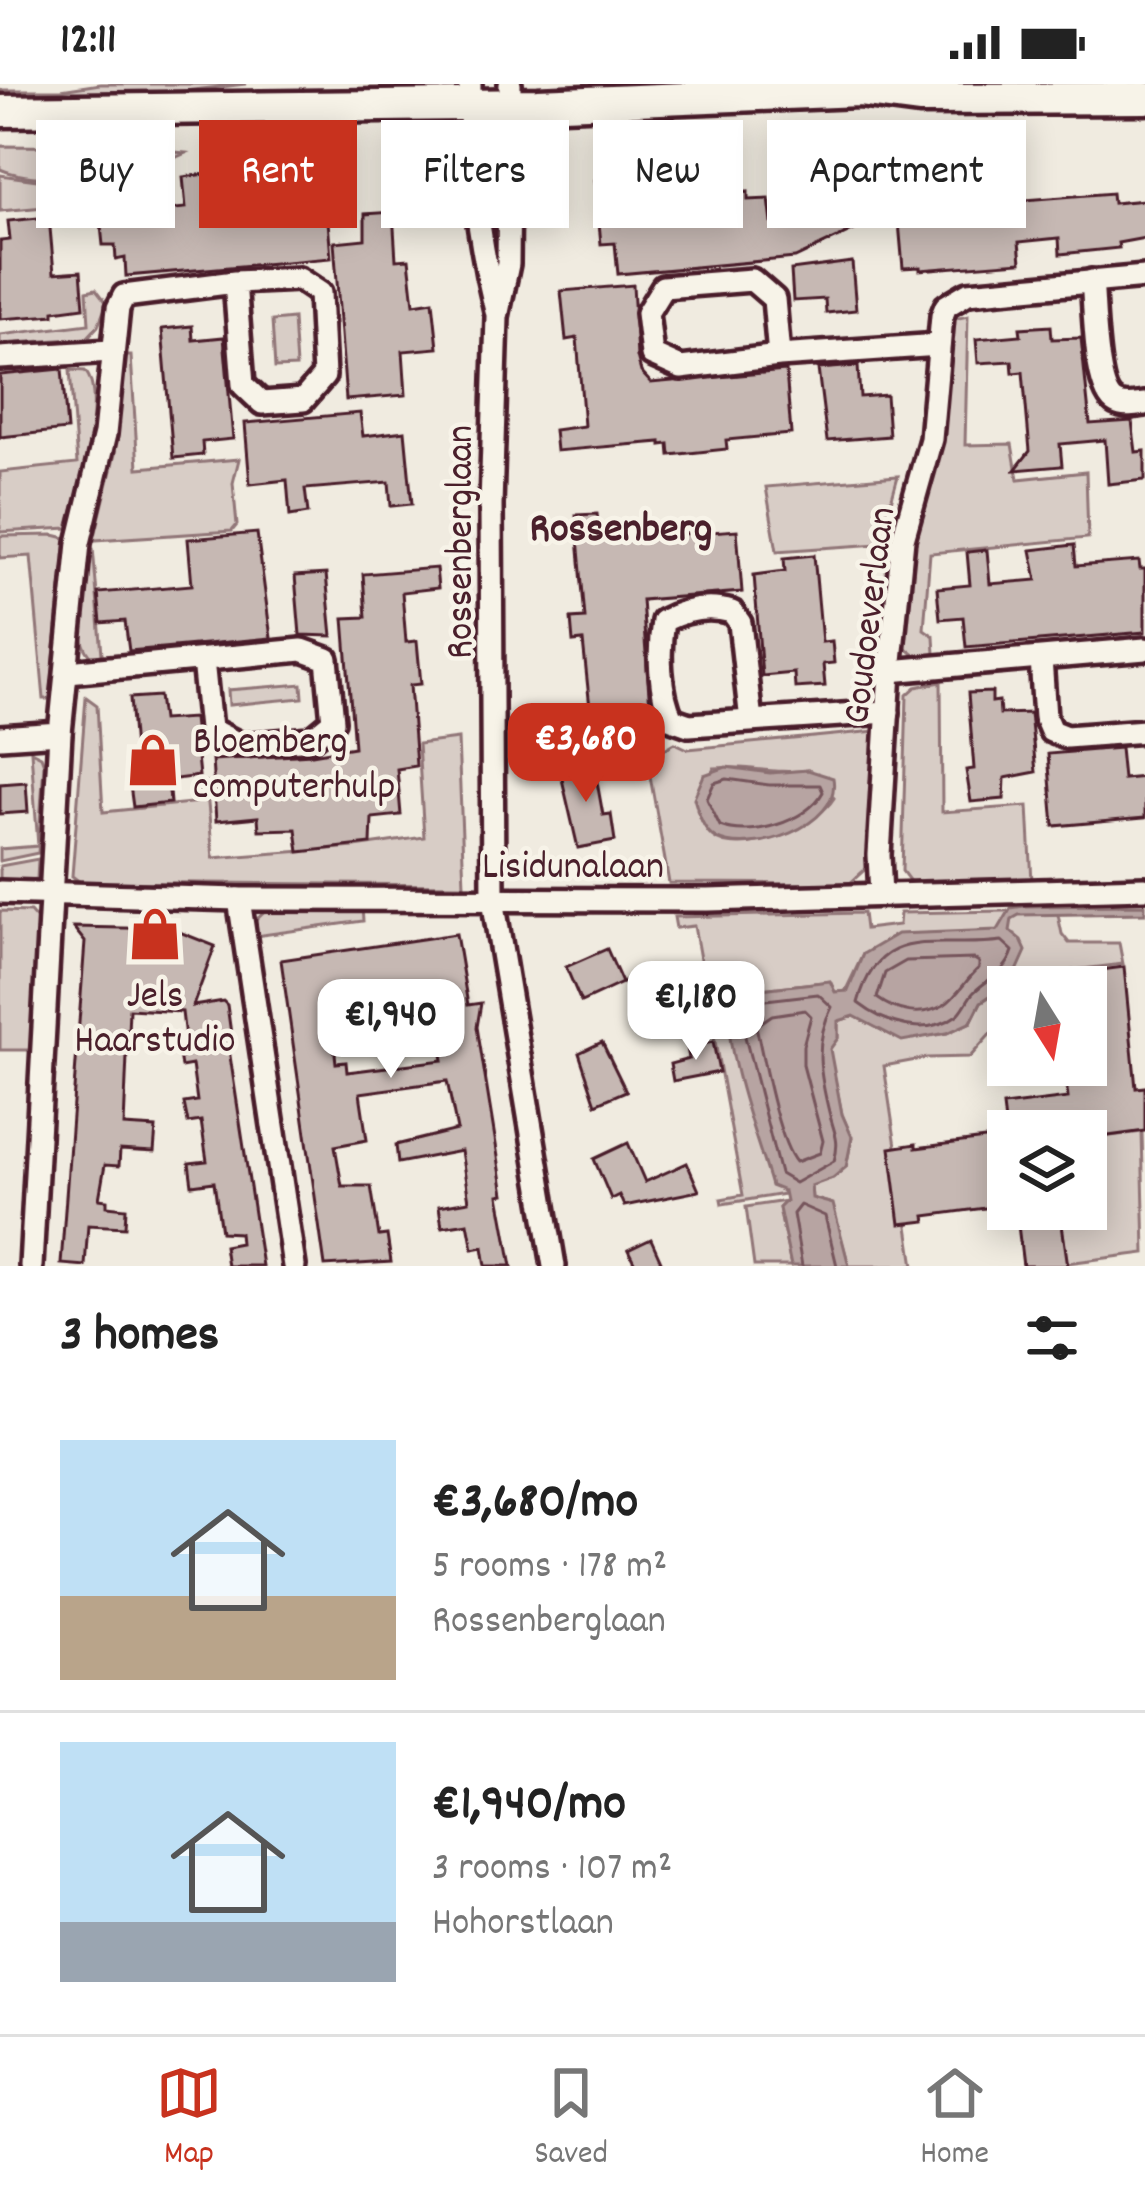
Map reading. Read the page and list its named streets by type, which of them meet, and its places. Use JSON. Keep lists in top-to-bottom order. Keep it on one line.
{"streets":{"street":["Rossenberglaan","Goudoeverlaan","Lisidunalaan"]},"crossings":[["Rossenberglaan","Lisidunalaan"],["Goudoeverlaan","Lisidunalaan"]],"districts":["Rossenberg"],"places":{"shop":["Bloemberg computerhulp","Jels Haarstudio"]},"north":"bottom","page":{"status":"12:11","chip":["Buy","Rent","Filters","New","Apartment"],"price":["€3,680","€1,180","€1,940"],"heading":"3 homes","list":[{"name":"€3,680/mo","note":"5 rooms · 178 m² · Rossenberglaan"},{"name":"€1,940/mo","note":"3 rooms · 107 m² · Hohorstlaan"}],"tabs":["Map","Saved","Home"]}}
